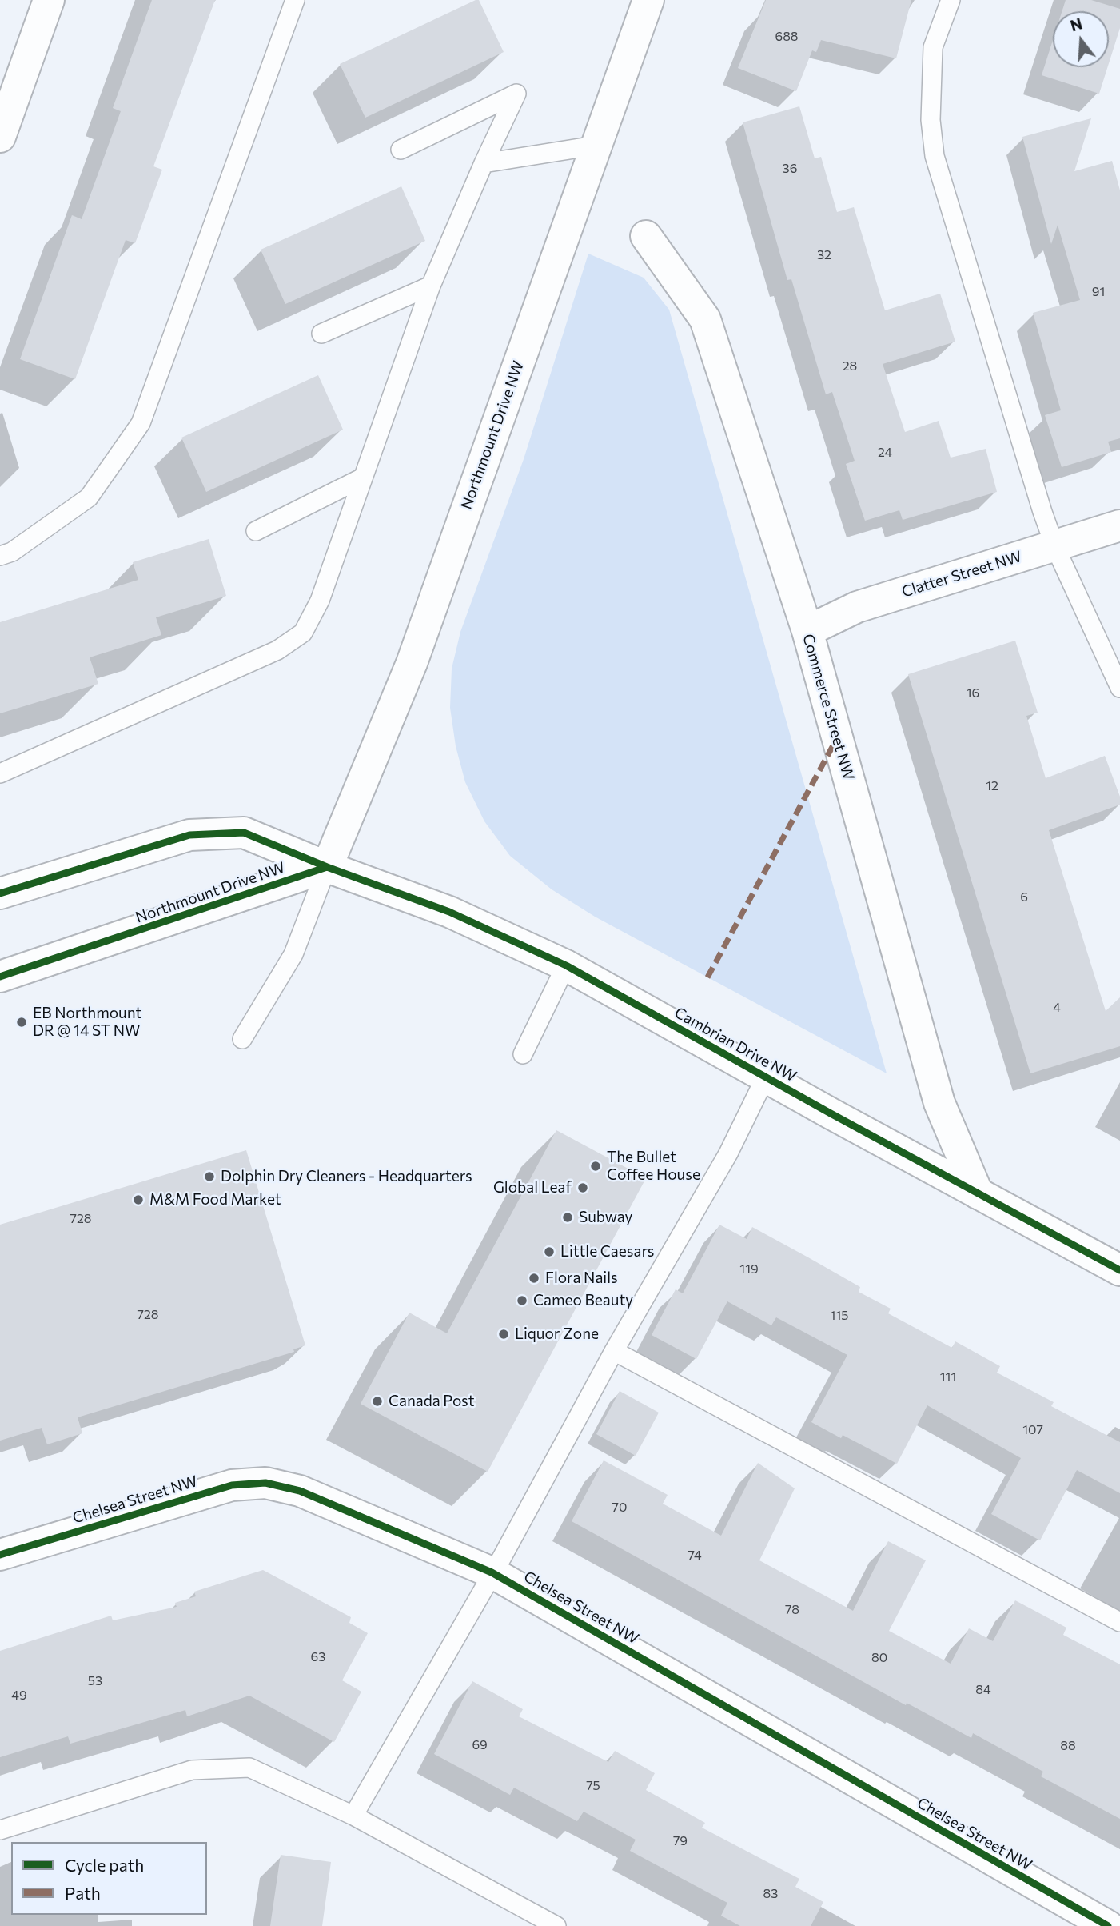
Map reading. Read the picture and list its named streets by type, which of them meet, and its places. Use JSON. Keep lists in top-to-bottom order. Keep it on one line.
{"streets":{"street":["Northmount Drive NW","Clatter Street NW","Commerce Street NW","Cambrian Drive NW","Chelsea Street NW"]},"crossings":[["Northmount Drive NW","Cambrian Drive NW"],["Clatter Street NW","Commerce Street NW"],["Commerce Street NW","Cambrian Drive NW"]],"places":["EB Northmount DR @ 14 ST NW","The Bullet Coffee House","Dolphin Dry Cleaners - Headquarters","Global Leaf","M&M Food Market","Subway","Little Caesars","Flora Nails","Cameo Beauty","Liquor Zone","Canada Post"],"house_numbers":["688","36","32","91","28","24","16","12","6","4","728","119","728","115","111","107","70","74","78","63","80","53","84","49","69","88","75","79","83"],"legend":["Cycle path","Path"],"north":"top"}
